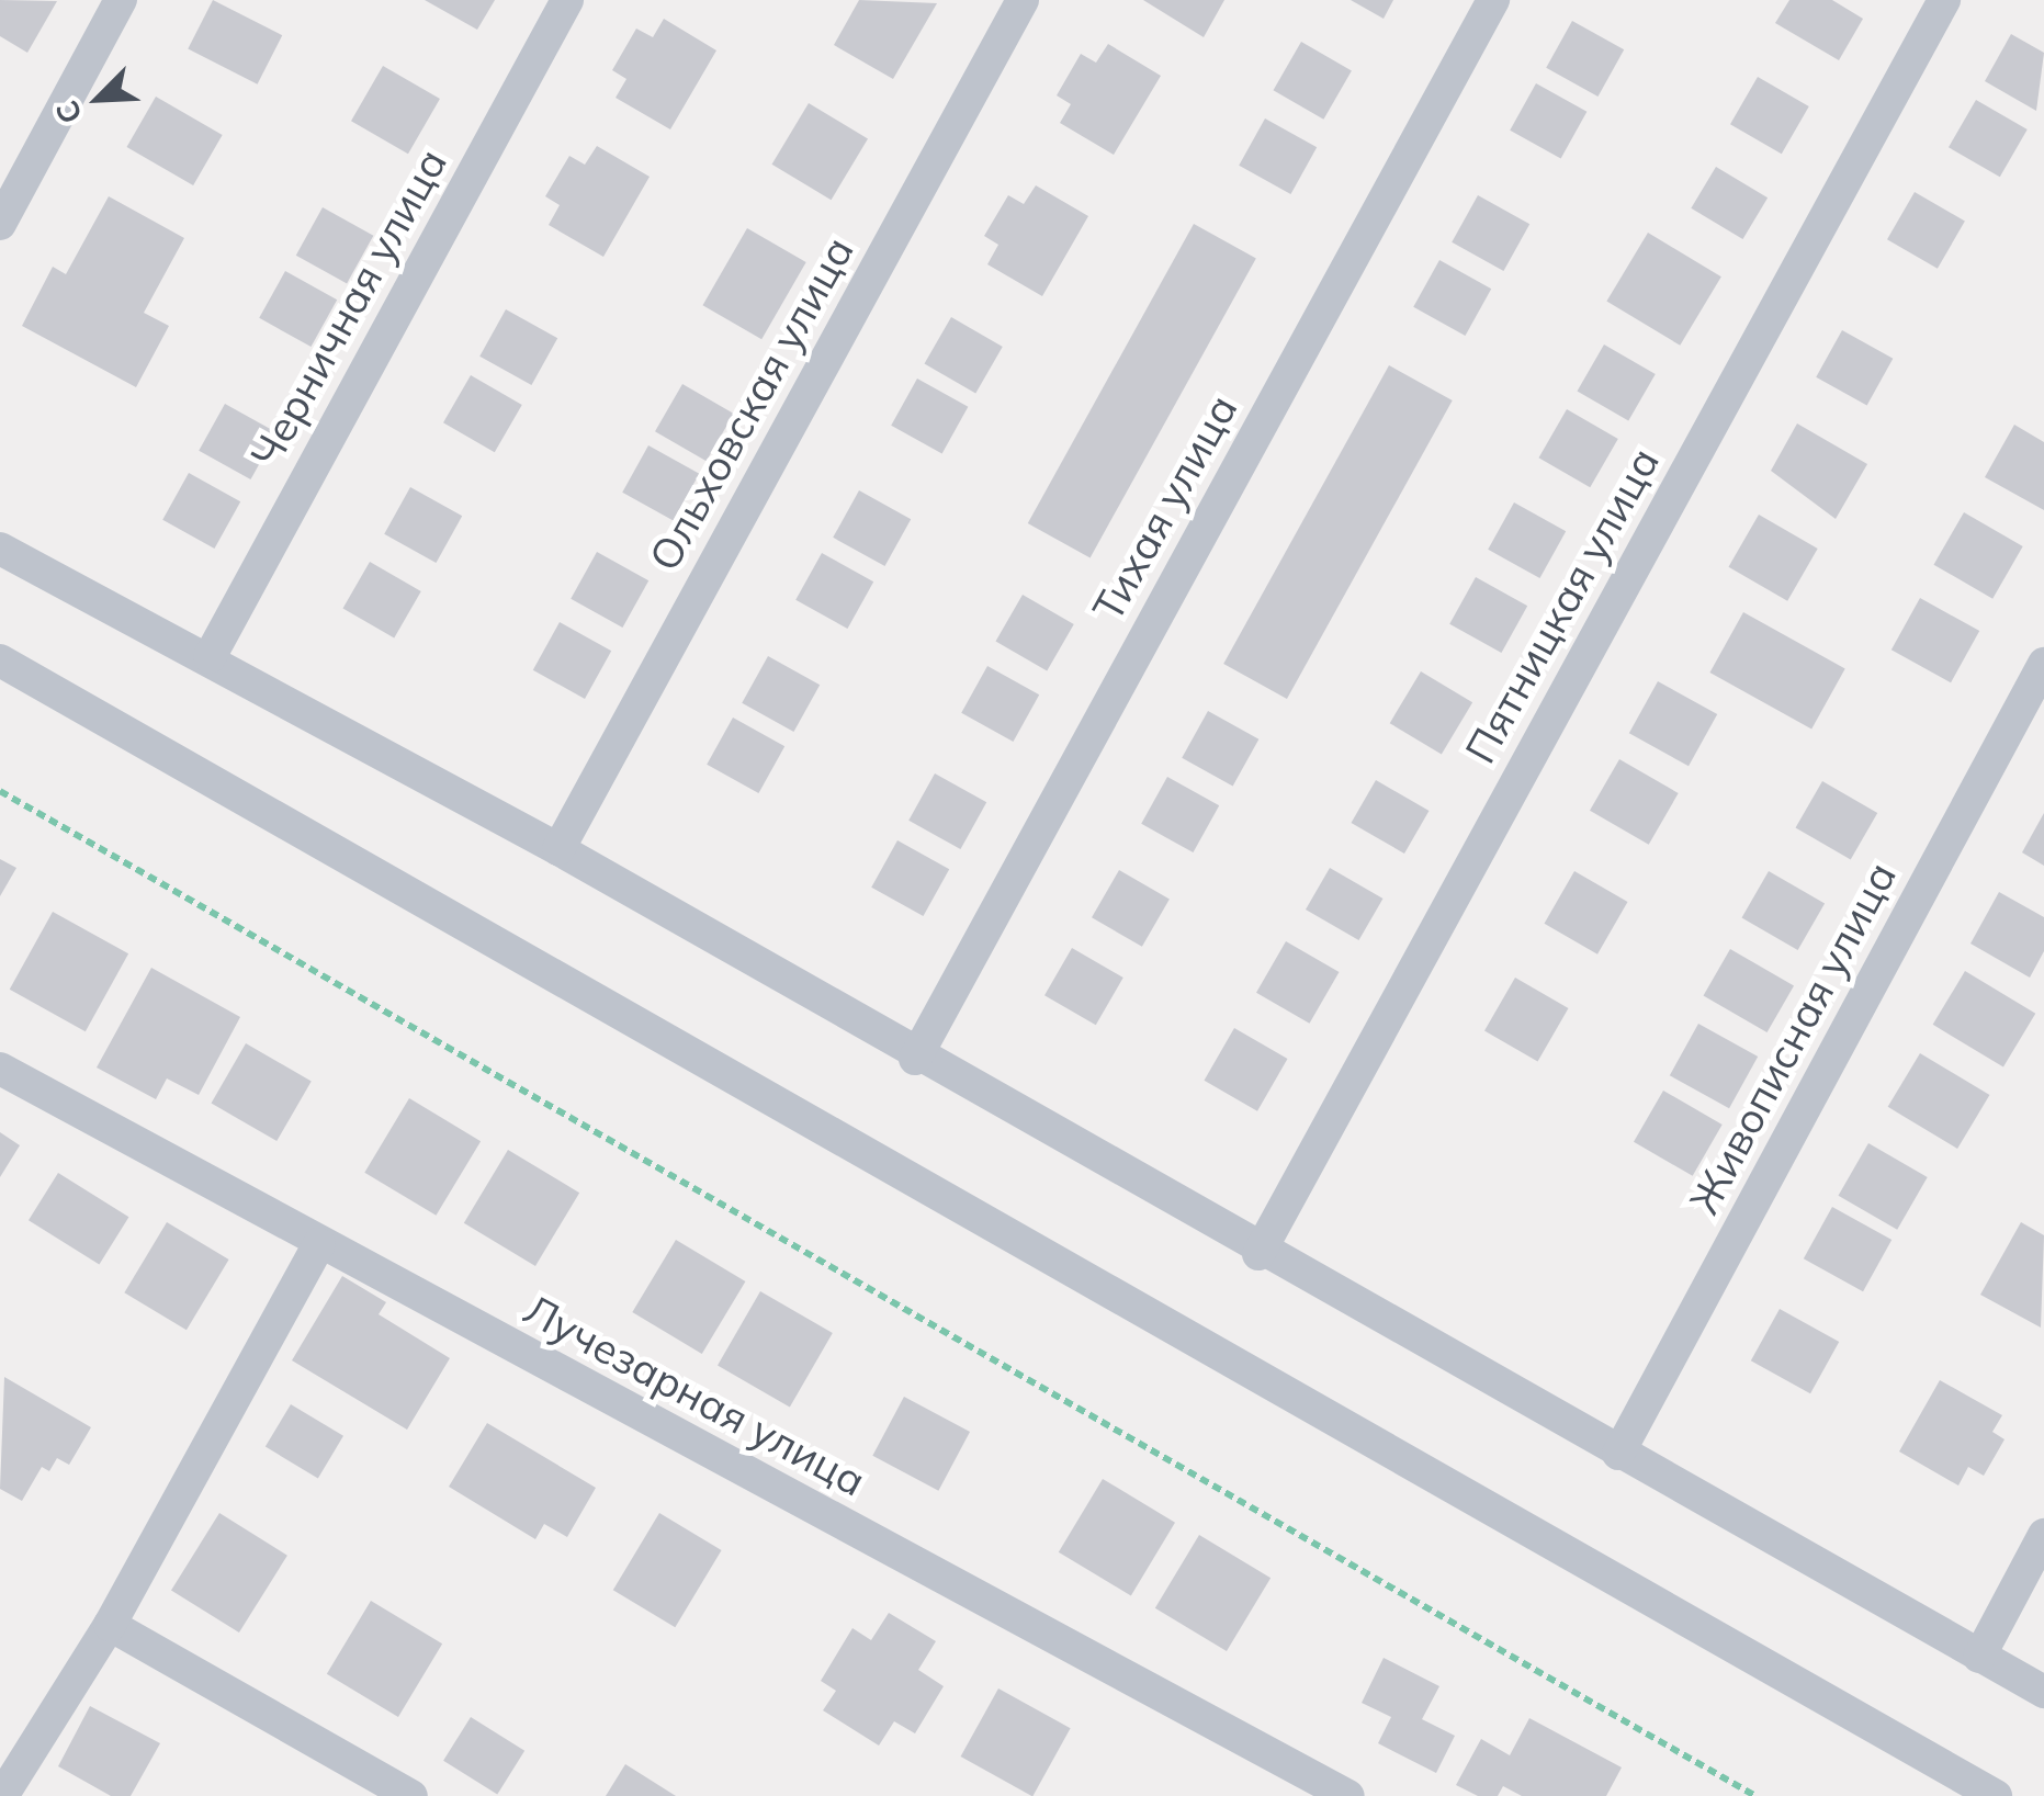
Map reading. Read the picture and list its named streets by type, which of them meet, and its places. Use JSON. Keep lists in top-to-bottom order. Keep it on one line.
{"streets":{"street":["Черничная улица","Ольховская улица","Тихая улица","Пятницкая улица","Живописная улица","Лучезарная улица"]},"north":"bottom left"}
